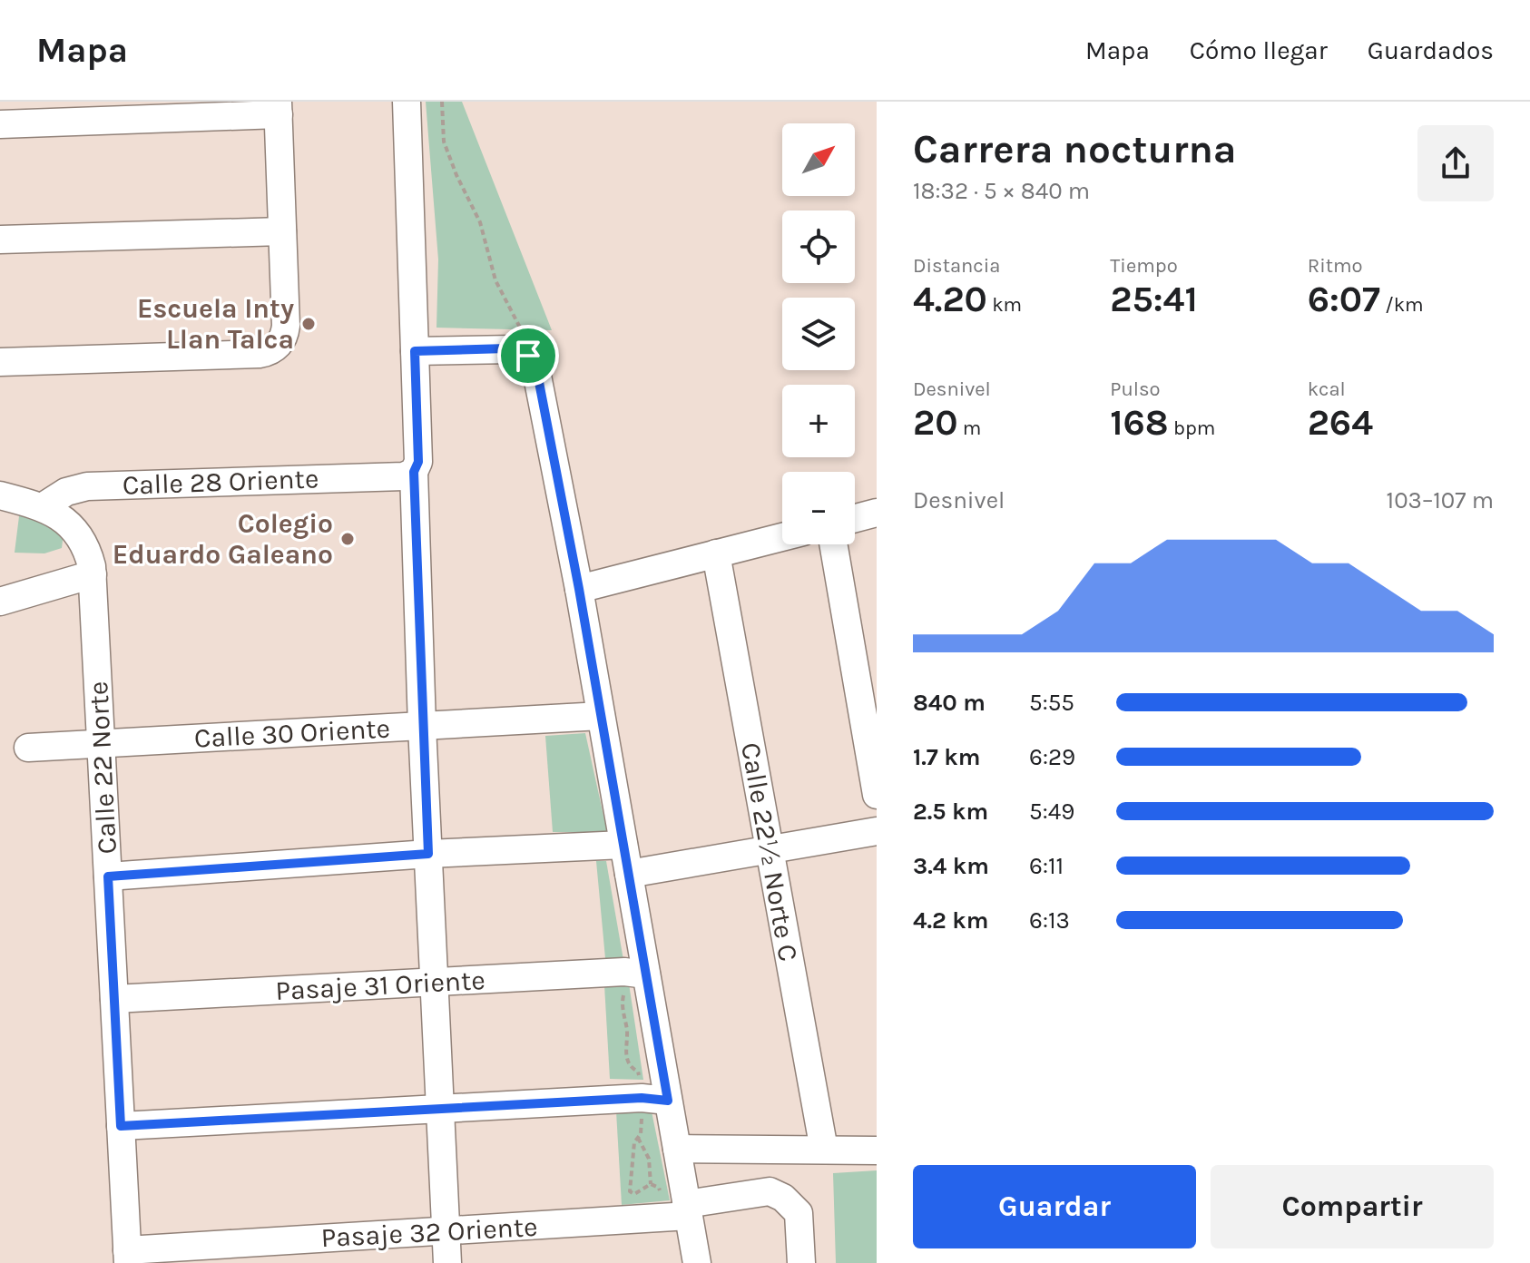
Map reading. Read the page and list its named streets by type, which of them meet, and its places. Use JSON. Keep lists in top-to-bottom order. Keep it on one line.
{"streets":{"street":["Calle 28 Oriente","Calle 30 Oriente","Calle 22 Norte","Calle 22½ Norte C","Pasaje 31 Oriente","Pasaje 32 Oriente"]},"crossings":[["Calle 28 Oriente","Calle 22 Norte"],["Calle 30 Oriente","Calle 22 Norte"],["Calle 22 Norte","Pasaje 31 Oriente"],["Calle 22 Norte","Pasaje 32 Oriente"]],"places":["Escuela Inty Llan Talca","Colegio Eduardo Galeano"],"north":"top right","page":{"header":"Mapa","nav":["Mapa","Cómo llegar","Guardados"],"heading":["Carrera nocturna","18:32 · 5 × 840 m"],"map_buttons":["+","−"],"stats":[["Distancia","4.20 km"],["Tiempo","25:41"],["Ritmo","6:07 /km"],["Desnivel","20 m"],["Pulso","168 bpm"],["kcal","264"]],"chart":["Desnivel","103–107 m"],"list":[{"name":"840 m","note":"5:55"},{"name":"1.7 km","note":"6:29"},{"name":"2.5 km","note":"5:49"},{"name":"3.4 km","note":"6:11"},{"name":"4.2 km","note":"6:13"}],"buttons":["Guardar","Compartir"]}}
